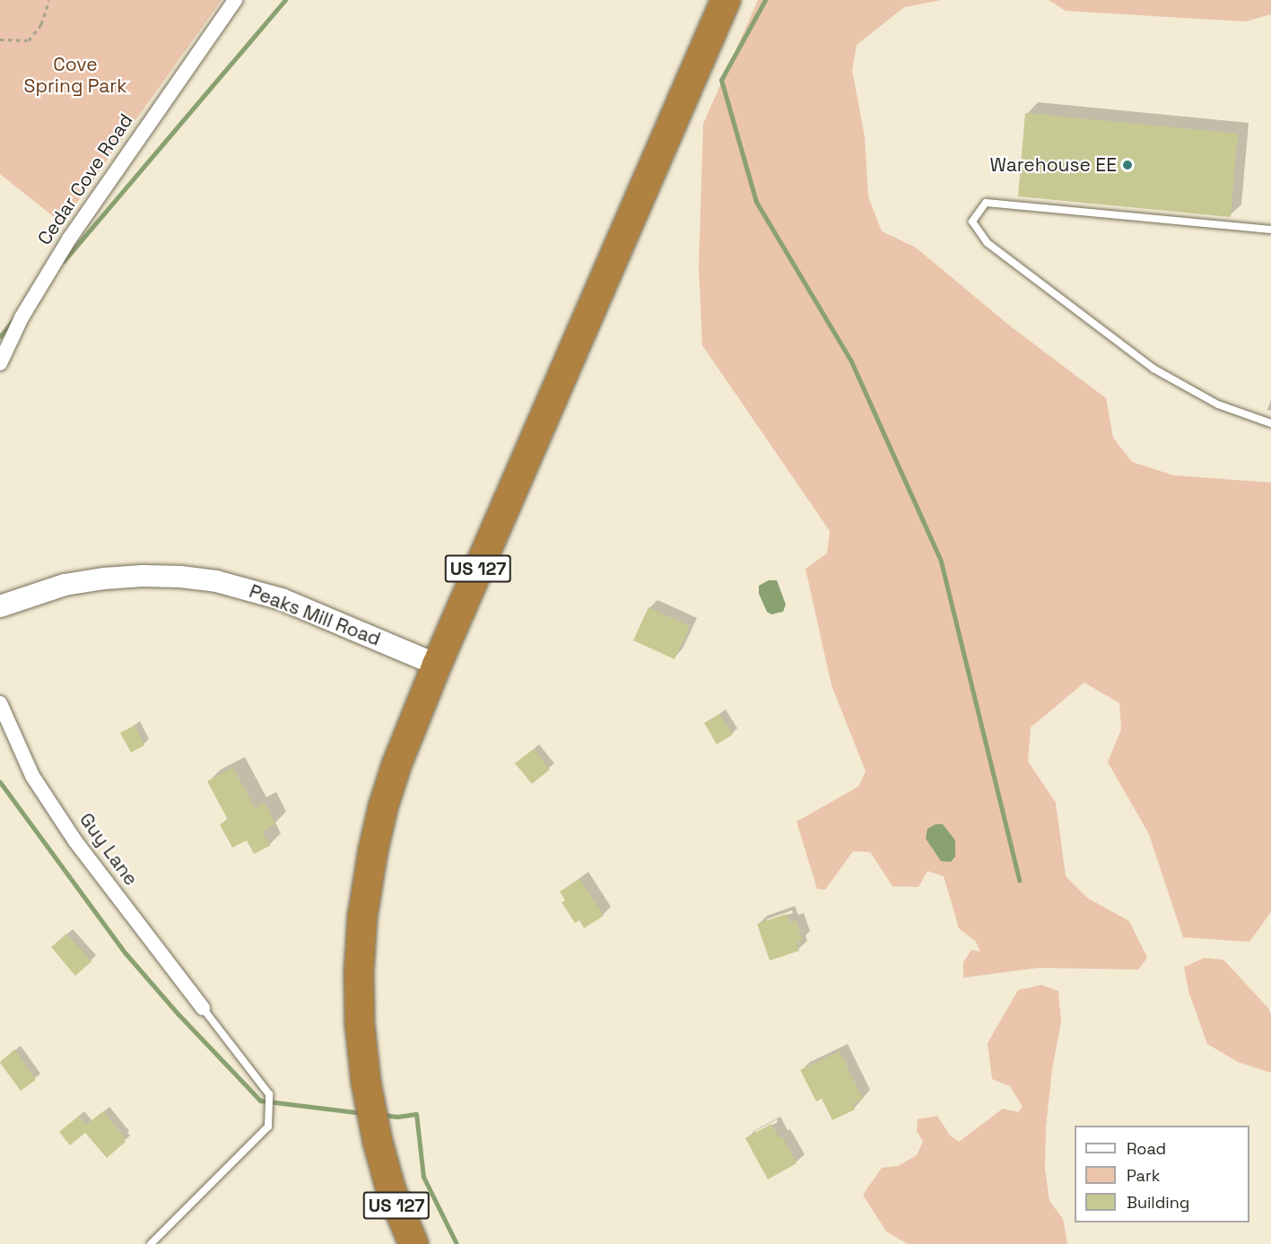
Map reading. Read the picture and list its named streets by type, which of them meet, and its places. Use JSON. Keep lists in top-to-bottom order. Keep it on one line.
{"streets":{"highway":["US 127"],"street":["Cedar Cove Road","Peaks Mill Road","Guy Lane"]},"crossings":[["US 127","Peaks Mill Road"]],"parks":["Cove Spring Park"],"places":["Warehouse EE"],"legend":["Road","Park","Building"]}
